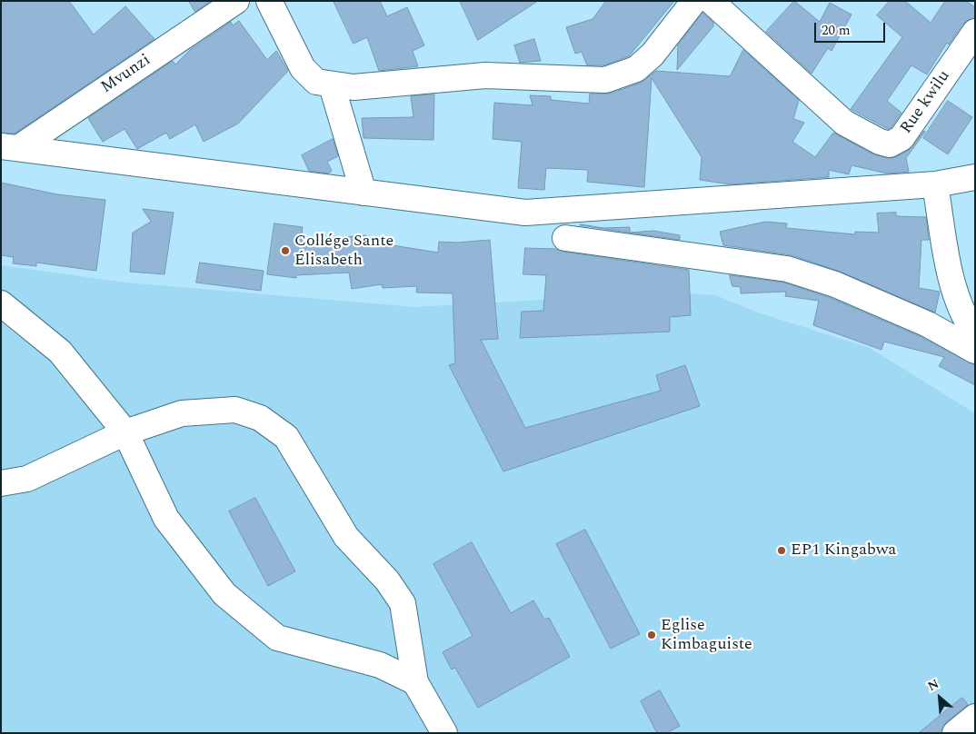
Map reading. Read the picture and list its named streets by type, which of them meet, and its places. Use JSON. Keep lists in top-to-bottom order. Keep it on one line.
{"streets":{"street":["Mvunzi","Rue kwilu"]},"places":["Collége Sante Élisabeth","EP1 Kingabwa","Eglise Kimbaguiste"],"scale_bar":"20 m","north":"top left"}
